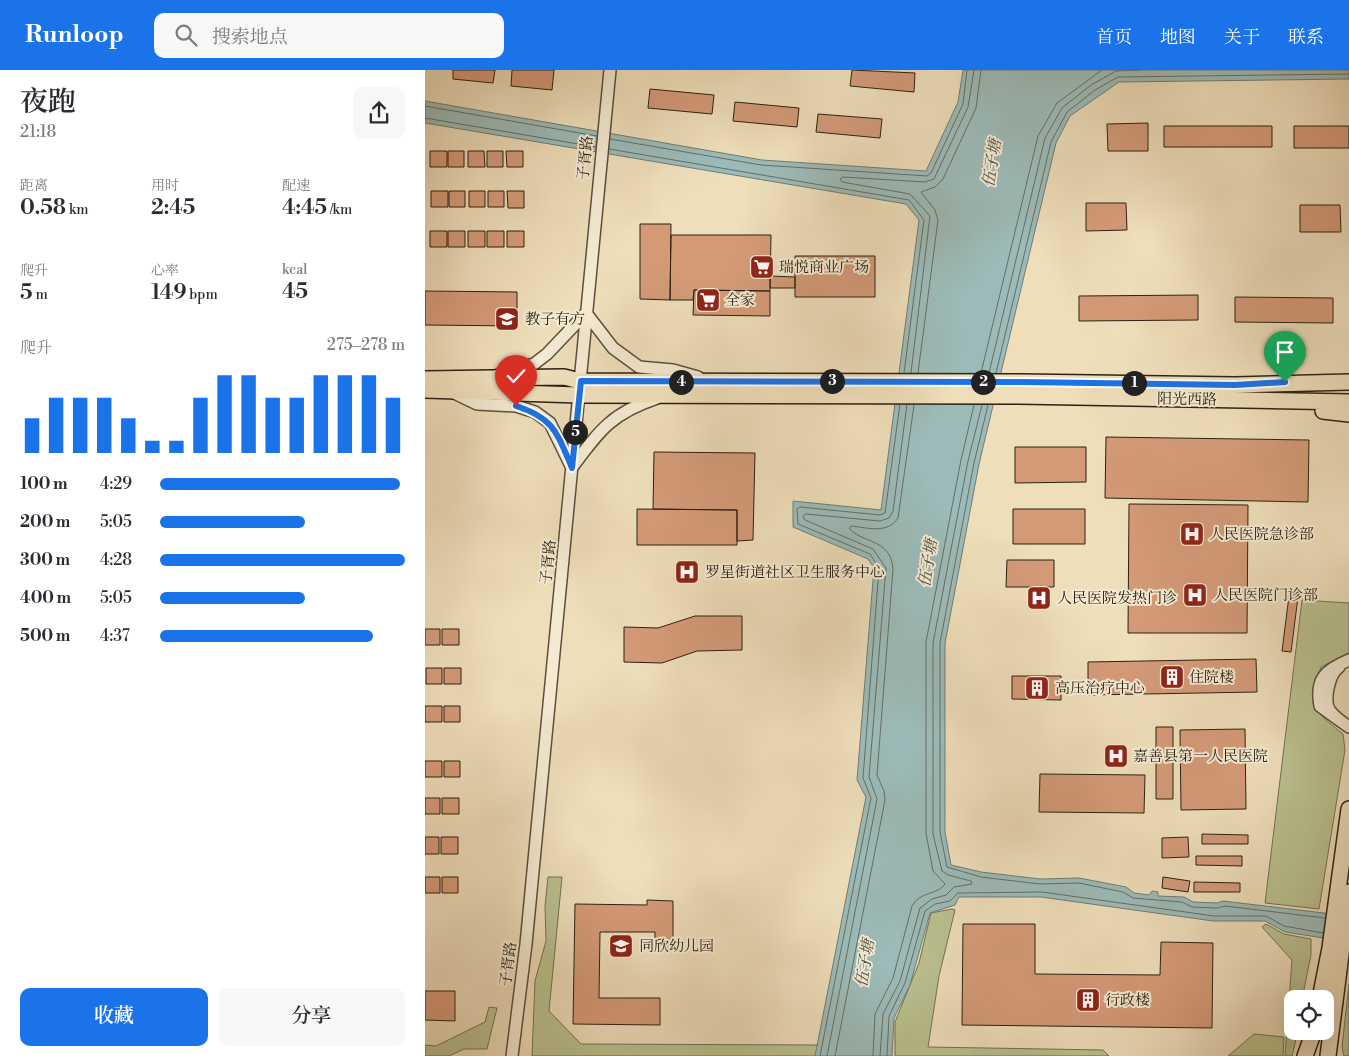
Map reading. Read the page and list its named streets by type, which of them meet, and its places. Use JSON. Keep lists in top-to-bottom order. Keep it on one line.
{"streets":{"main road":["阳光西路"],"street":["子胥路"]},"crossings":[["子胥路","阳光西路"]],"water":["伍子塘"],"places":{"supermarket":["瑞悦商业广场","全家"],"school or university":["教子有方","同欣幼儿园"],"hospital":["人民医院急诊部","罗星街道社区卫生服务中心","人民医院门诊部","人民医院发热门诊","嘉善县第一人民医院"],"building":["住院楼","高压治疗中心","行政楼"]},"page":{"header":"Runloop","search":"搜索地点","nav":["首页","地图","关于","联系"],"heading":["夜跑","21:18"],"stats":[["距离","0.58 km"],["用时","2:45"],["配速","4:45 /km"],["爬升","5 m"],["心率","149 bpm"],["kcal","45"]],"chart":["爬升","275–278 m"],"pins":["3","2","4","1","5"],"list":[{"name":"100 m","note":"4:29"},{"name":"200 m","note":"5:05"},{"name":"300 m","note":"4:28"},{"name":"400 m","note":"5:05"},{"name":"500 m","note":"4:37"}],"buttons":["收藏","分享"]}}
